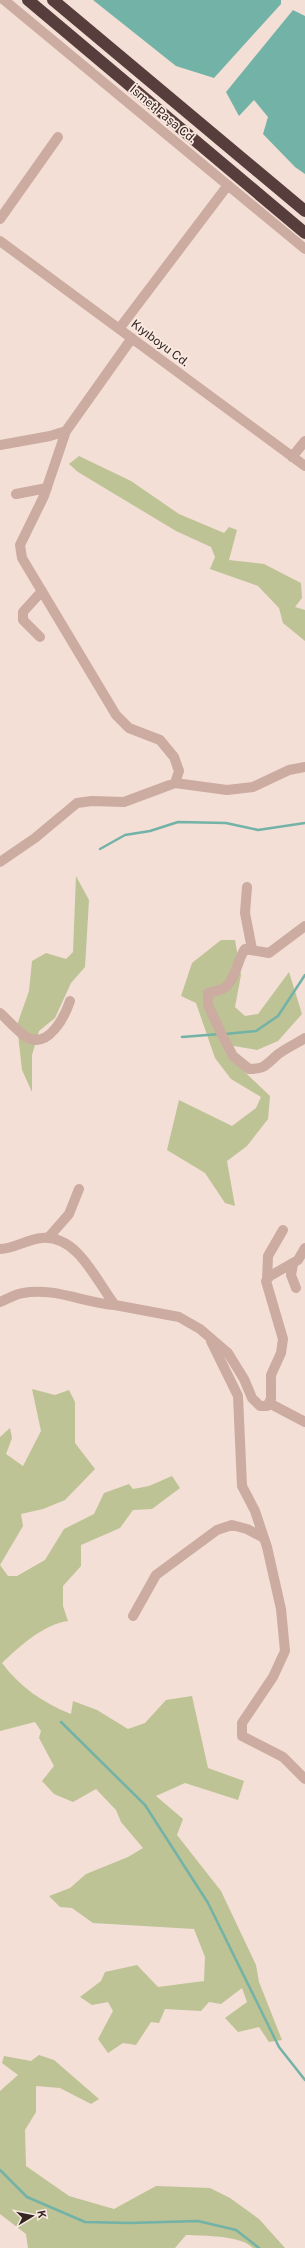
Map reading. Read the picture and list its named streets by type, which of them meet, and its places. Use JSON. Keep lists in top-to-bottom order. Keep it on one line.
{"streets":{"street":["İsmet Paşa Cd.","Kıyıboyu Cd."]},"north":"right"}
